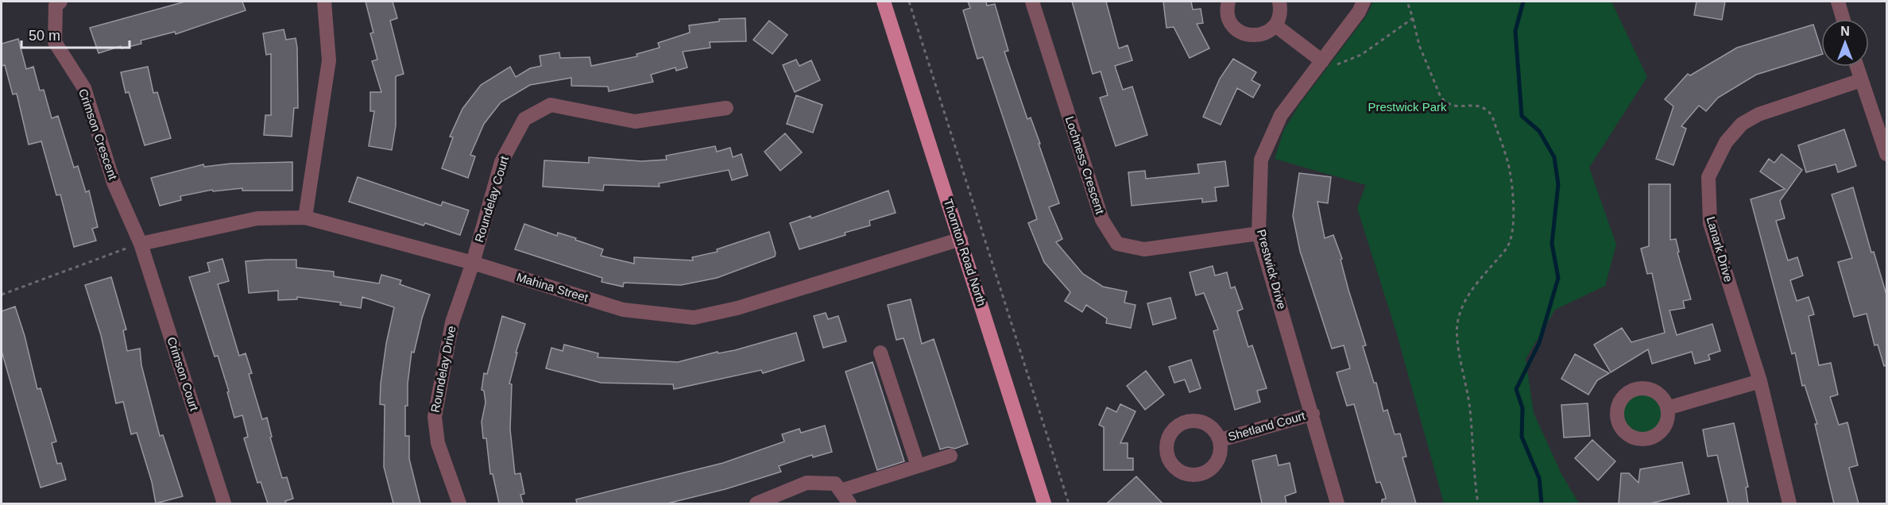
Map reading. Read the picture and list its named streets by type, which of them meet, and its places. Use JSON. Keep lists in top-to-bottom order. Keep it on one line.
{"streets":{"main road":["Thornton Road North"],"street":["Crimson Crescent","Lochness Crescent","Roundelay Court","Lanark Drive","Prestwick Drive","Mahina Street","Roundelay Drive","Crimson Court","Shetland Court"]},"crossings":[["Crimson Crescent","Mahina Street"],["Crimson Crescent","Crimson Court"],["Lochness Crescent","Prestwick Drive"],["Roundelay Court","Mahina Street"],["Roundelay Court","Roundelay Drive"],["Thornton Road North","Mahina Street"],["Prestwick Drive","Shetland Court"],["Mahina Street","Roundelay Drive"],["Mahina Street","Crimson Court"]],"parks":["Prestwick Park"],"scale_bar":"50 m","north":"top"}
